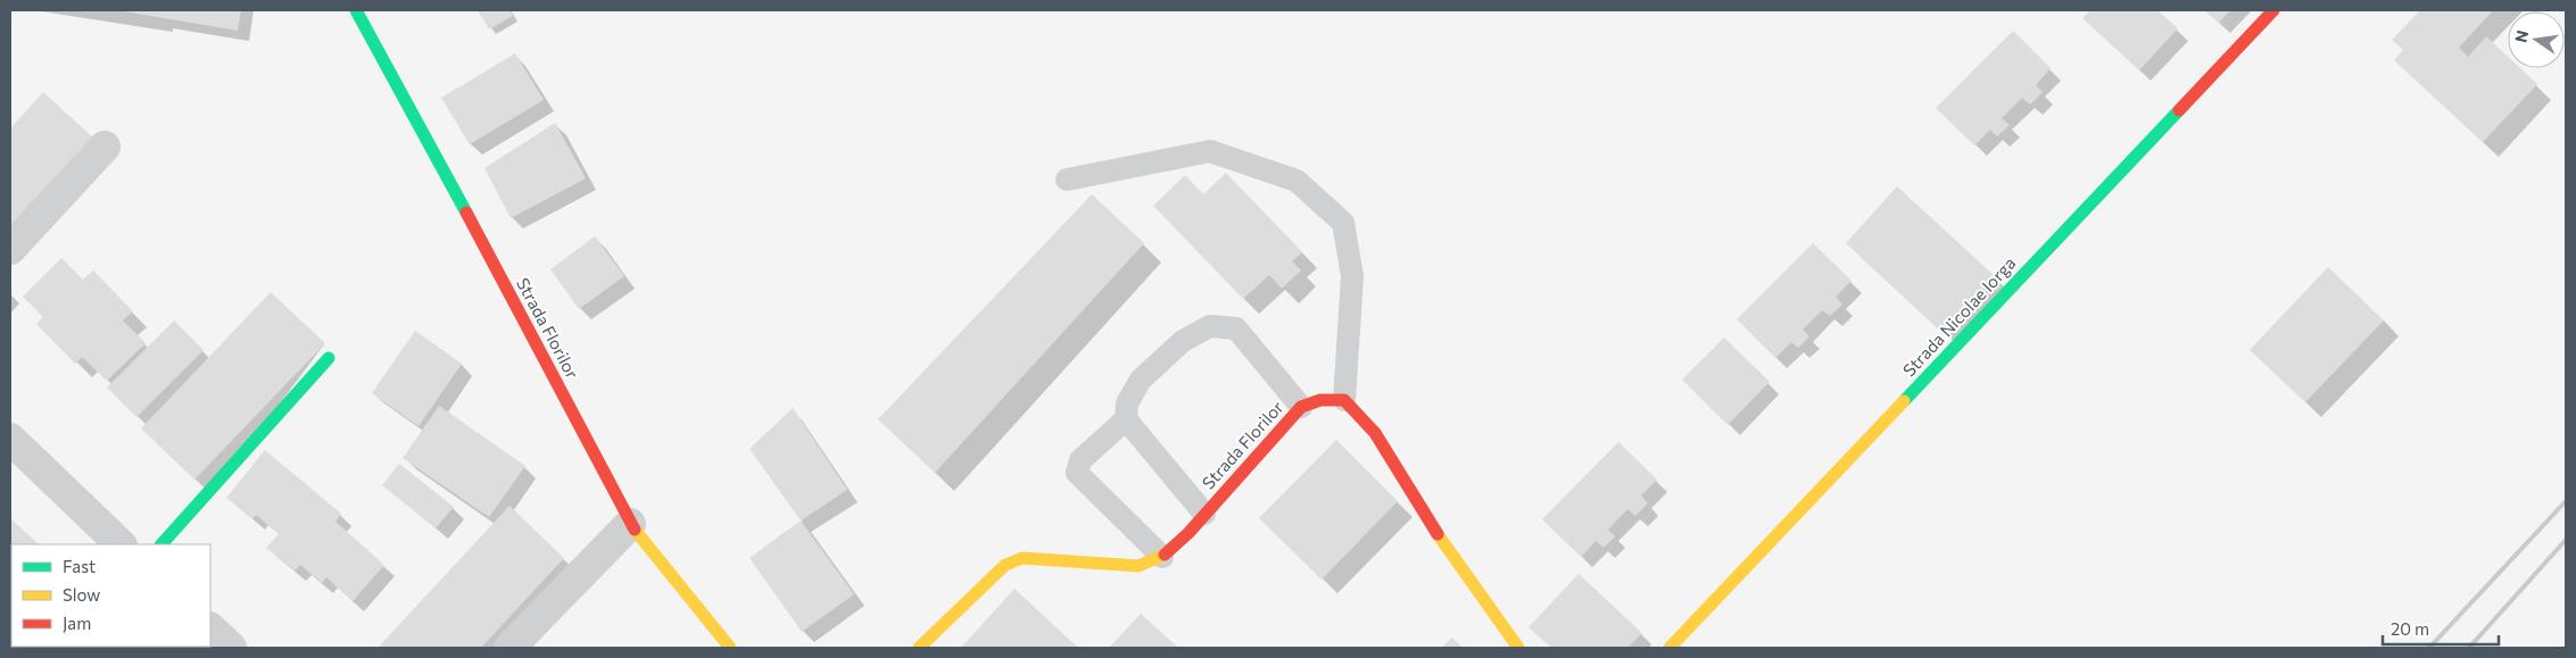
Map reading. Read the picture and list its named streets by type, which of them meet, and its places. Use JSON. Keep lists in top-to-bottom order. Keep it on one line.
{"streets":{"street":["Strada Nicolae Iorga","Strada Florilor"]},"legend":["Fast","Slow","Jam"],"scale_bar":"20 m","north":"left"}
